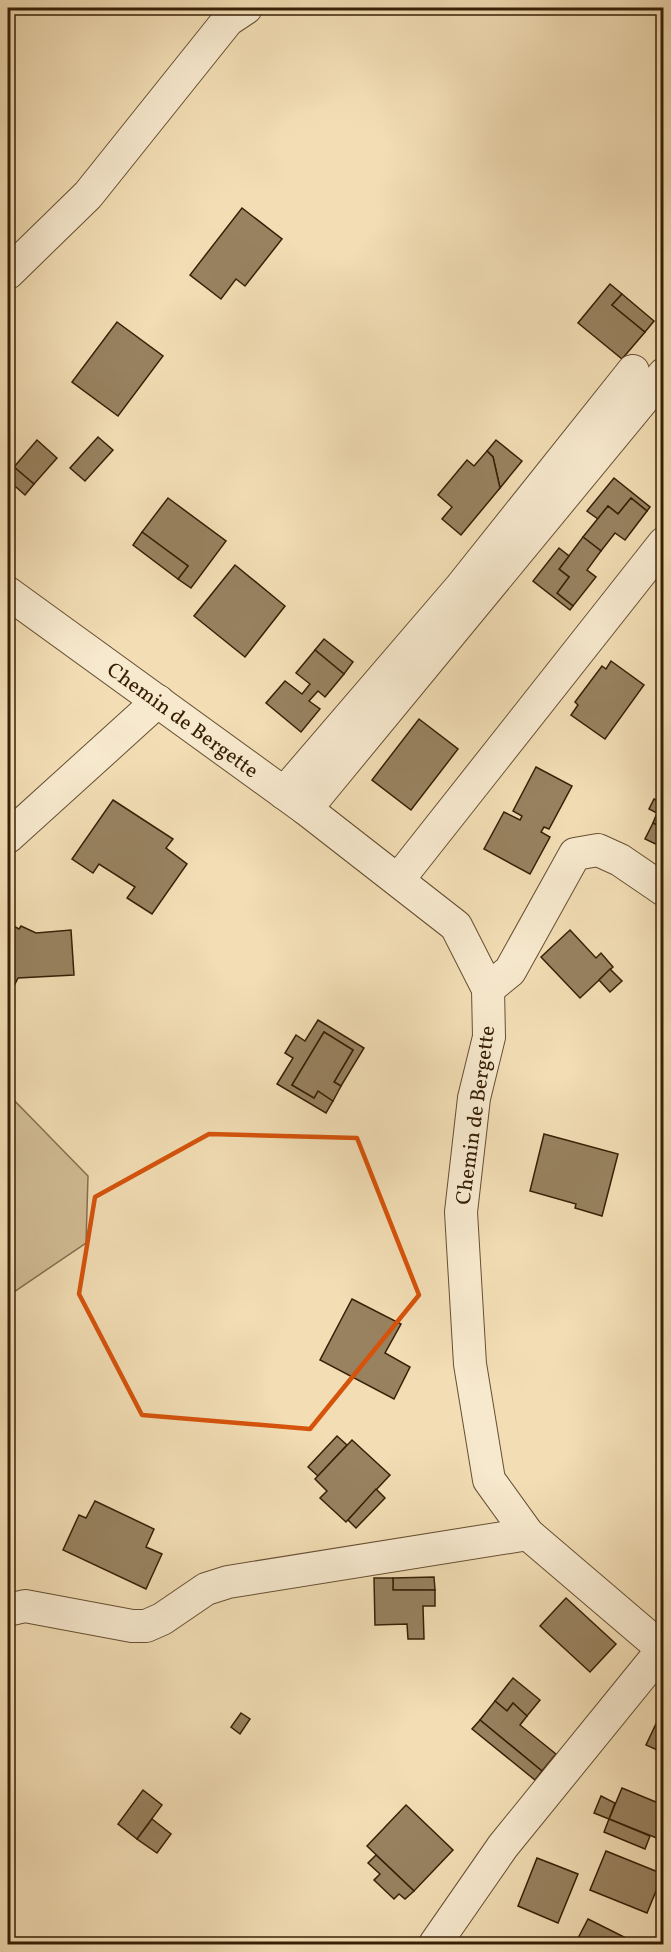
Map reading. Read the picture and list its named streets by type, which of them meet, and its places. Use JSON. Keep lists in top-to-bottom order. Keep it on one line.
{"streets":{"street":["Chemin de Bergette"]}}
